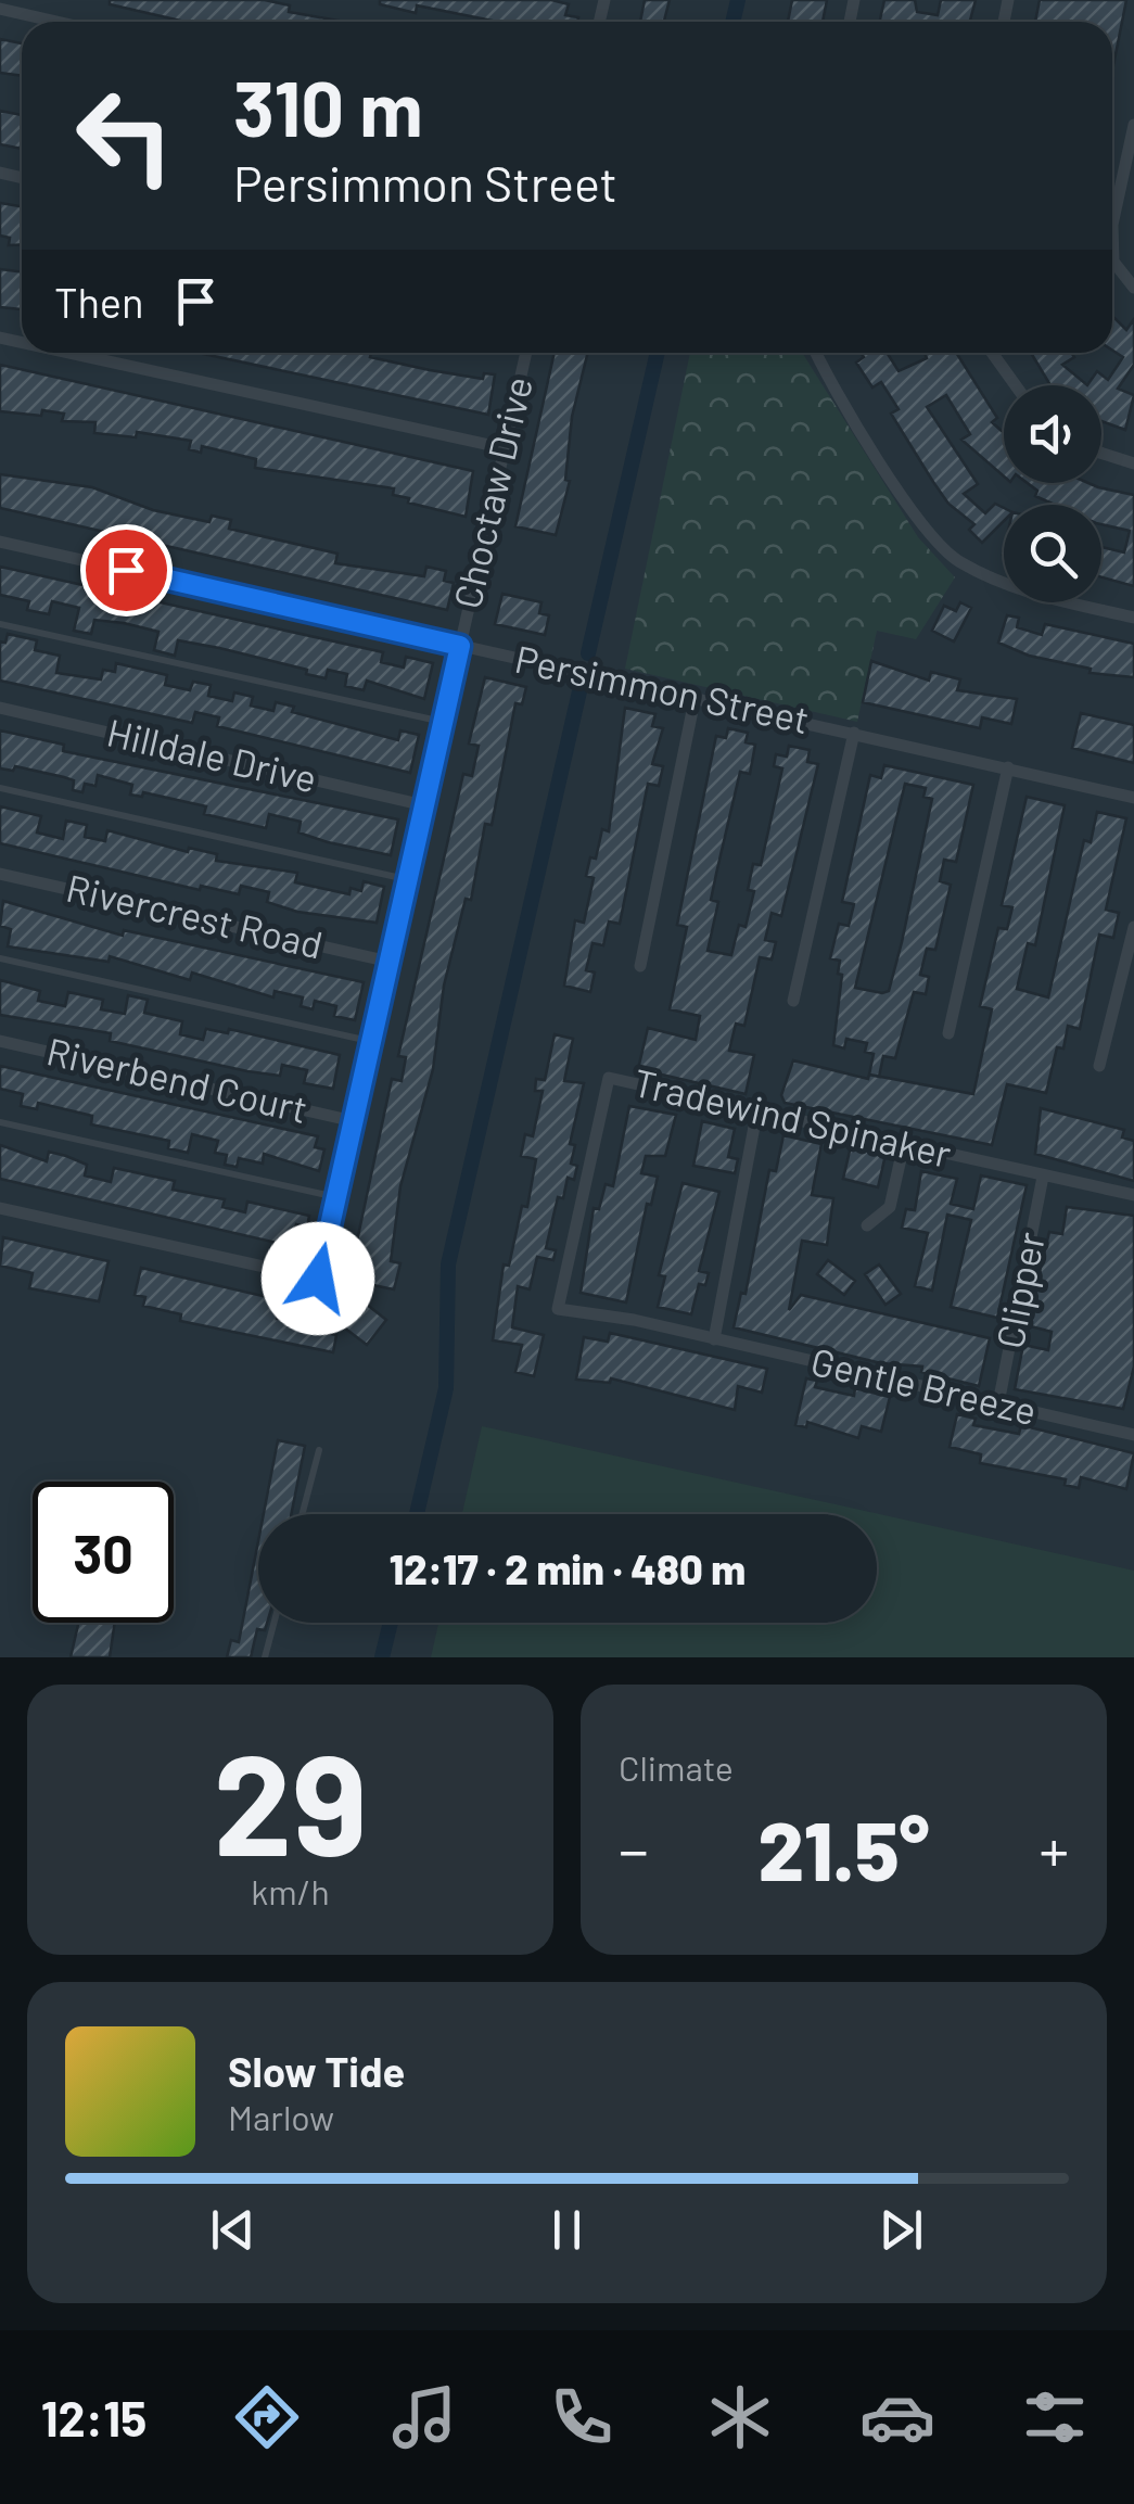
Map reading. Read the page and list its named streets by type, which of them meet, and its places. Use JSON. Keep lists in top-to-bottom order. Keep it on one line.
{"streets":{"street":["Choctaw Drive","Persimmon Street","Hilldale Drive","Rivercrest Road","Riverbend Court","Tradewind Spinaker","Clipper","Gentle Breeze"]},"crossings":[["Choctaw Drive","Persimmon Street"],["Choctaw Drive","Hilldale Drive"],["Choctaw Drive","Rivercrest Road"],["Choctaw Drive","Riverbend Court"],["Tradewind Spinaker","Clipper"],["Tradewind Spinaker","Gentle Breeze"],["Clipper","Gentle Breeze"]],"page":{"turn":["310 m","Persimmon Street"],"then":"Then","limit":"30","trip":"12:17 · 2 min · 480 m","tile":[["29","km/h"],"Climate"],"heat":["−","21.5°","+"],"song":["Slow Tide","Marlow"],"tabs":"12:15"}}
